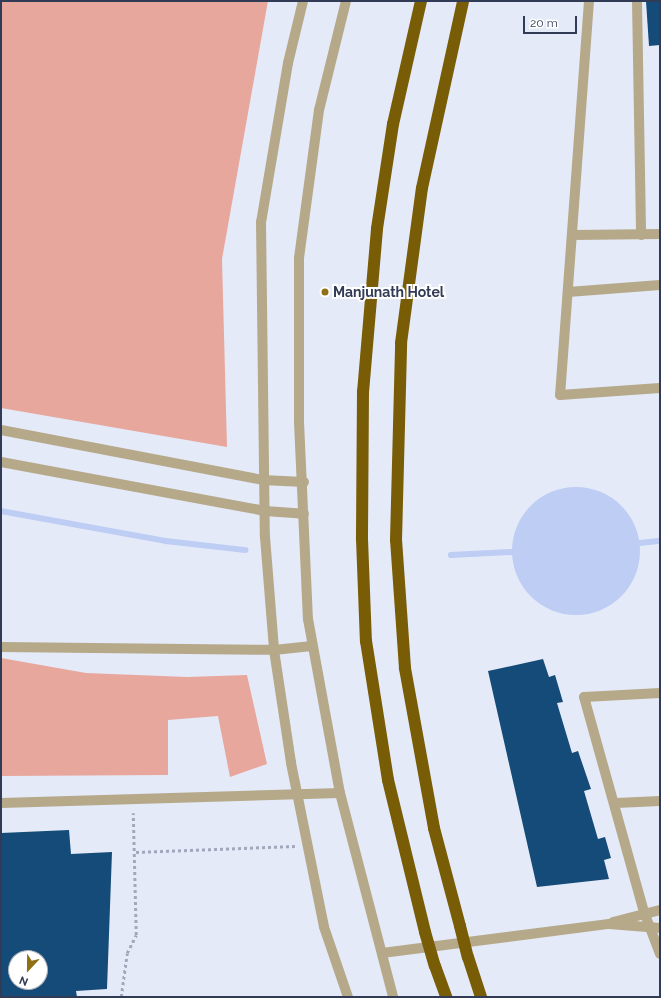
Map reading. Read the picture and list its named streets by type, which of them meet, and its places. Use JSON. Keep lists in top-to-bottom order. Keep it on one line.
{"places":["Manjunath Hotel"],"scale_bar":"20 m","north":"bottom"}
